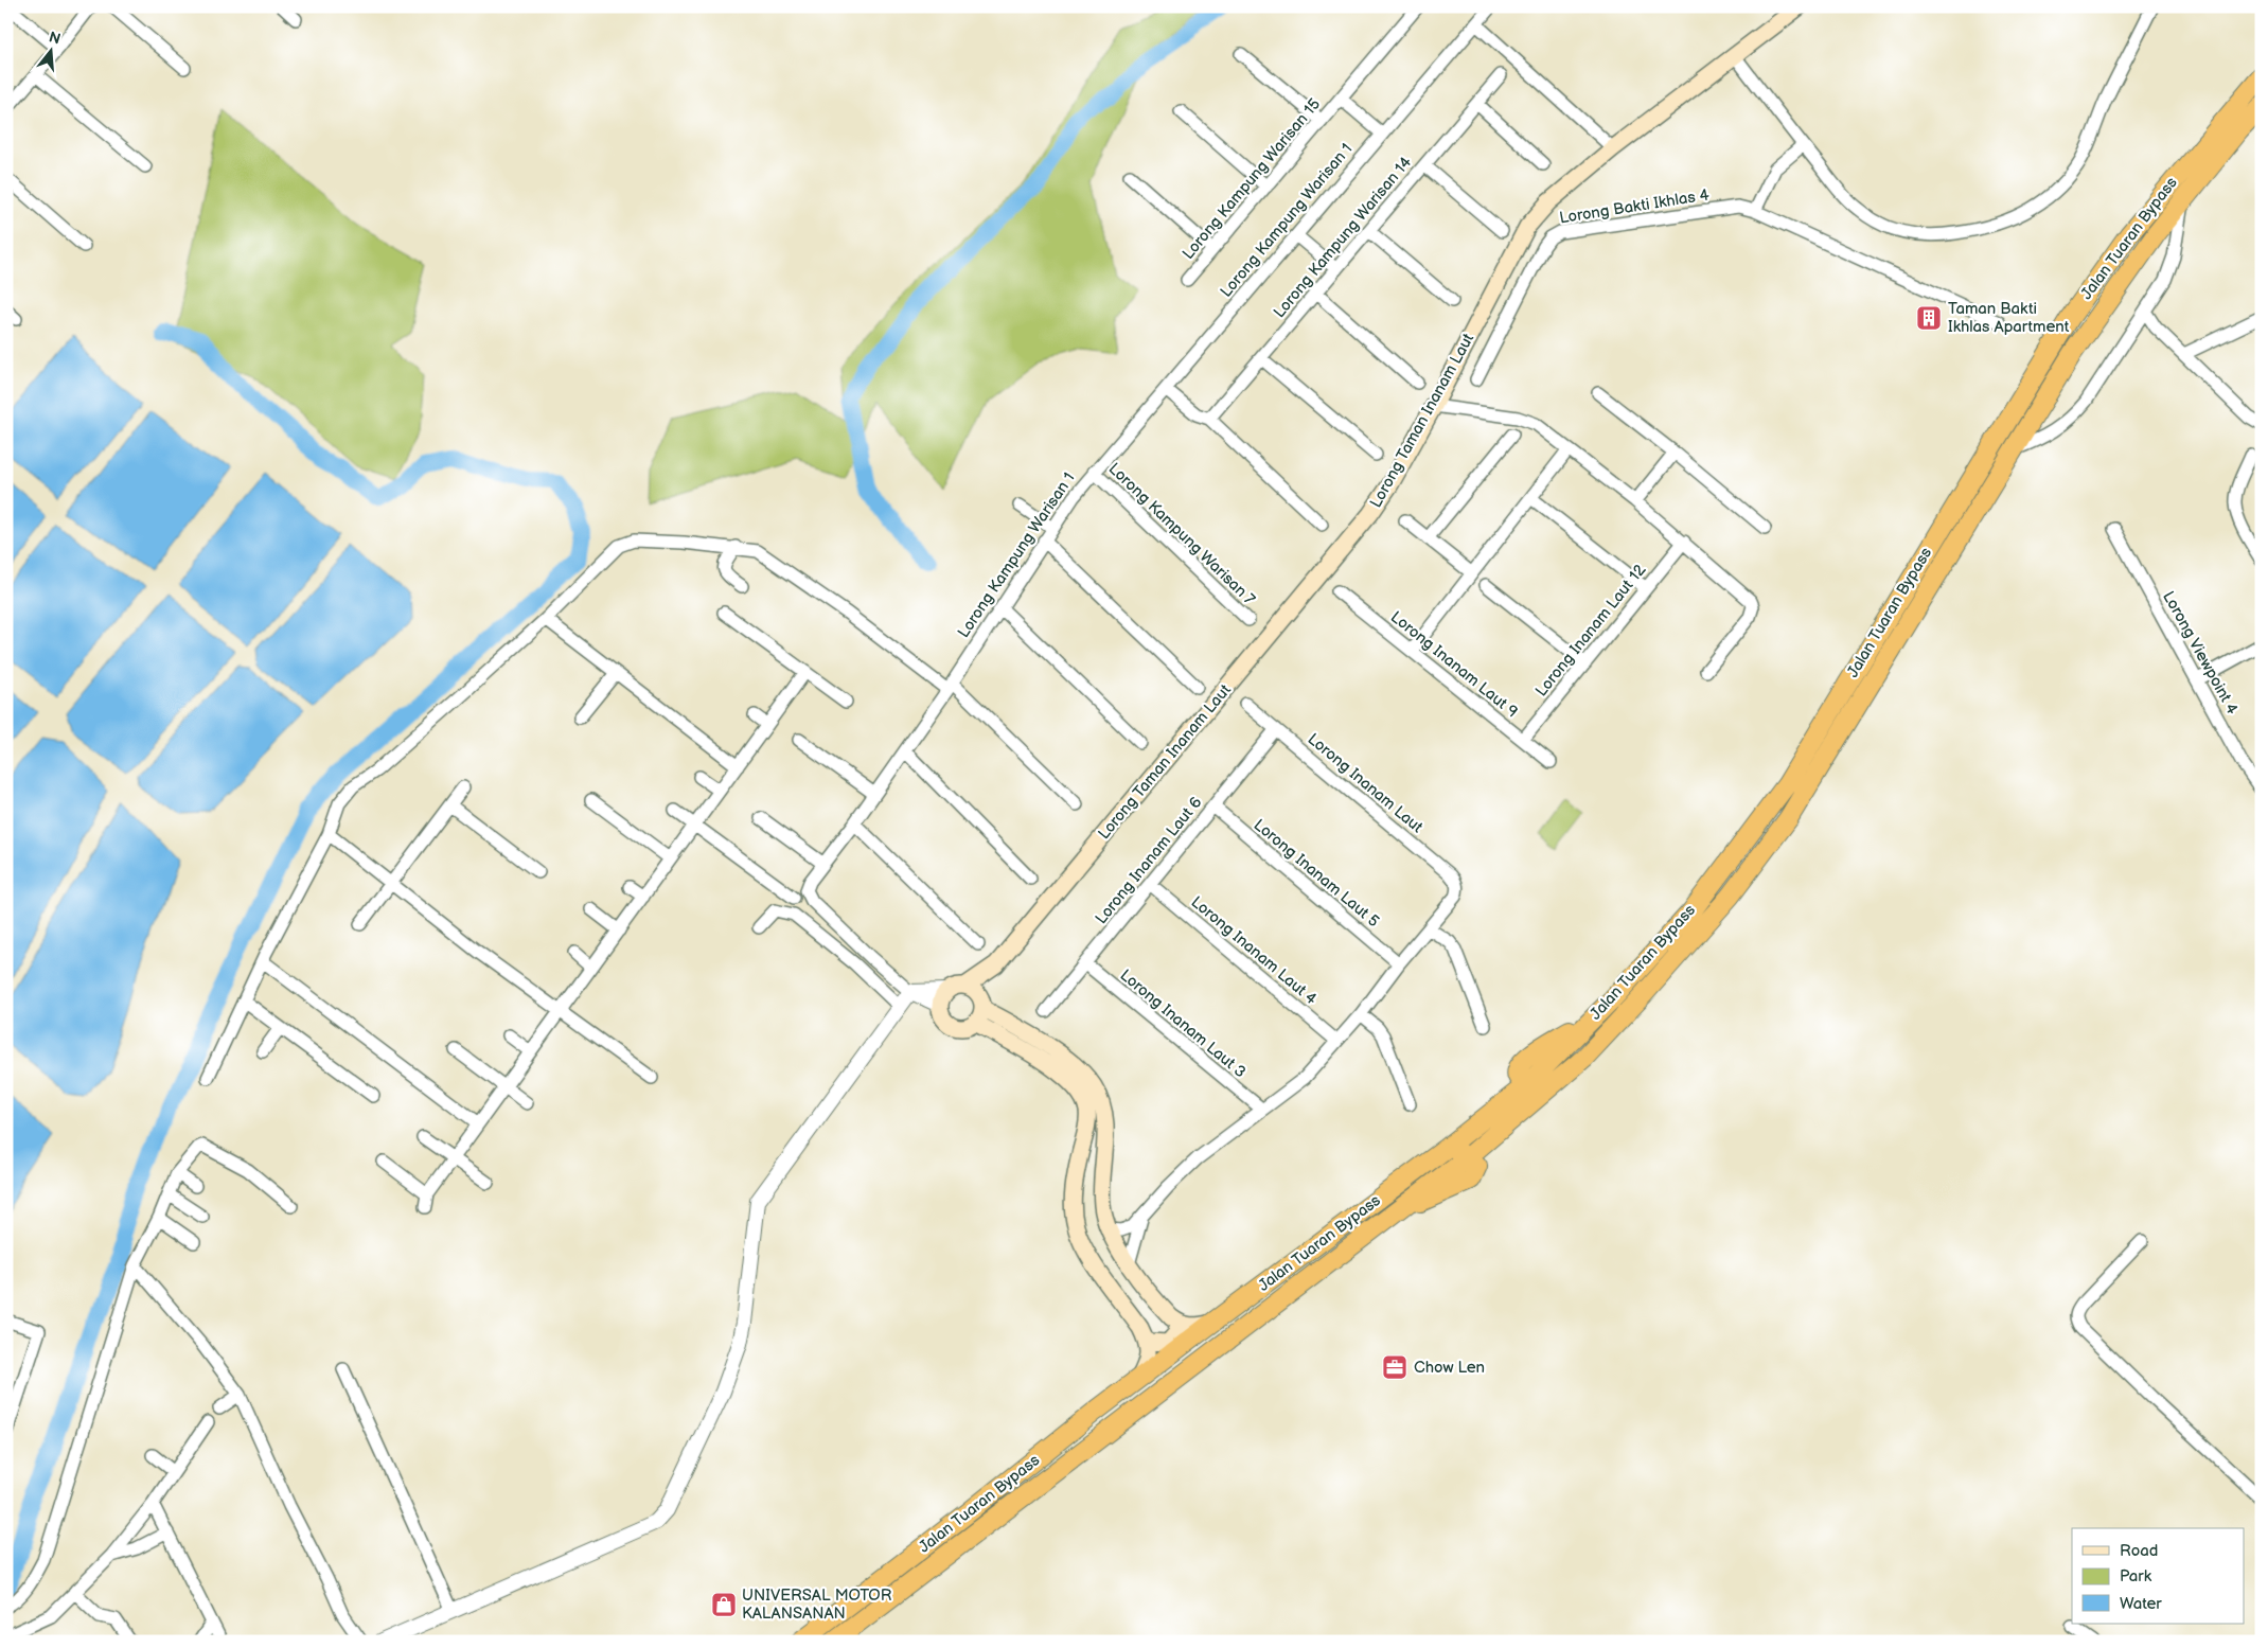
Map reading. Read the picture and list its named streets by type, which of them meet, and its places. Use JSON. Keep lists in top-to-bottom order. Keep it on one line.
{"streets":{"highway":["Jalan Tuaran Bypass"],"main road":["Lorong Taman Inanam Laut"],"street":["Lorong Kampung Warisan 15","Lorong Bakti Ikhlas 4","Lorong Kampung Warisan 1","Lorong Kampung Warisan 14","Lorong Kampung Warisan 7","Lorong Inanam Laut 12","Lorong Viewpoint 4","Lorong Inanam Laut 9","Lorong Inanam Laut","Lorong Inanam Laut 6","Lorong Inanam Laut 5","Lorong Inanam Laut 4","Lorong Inanam Laut 3"]},"crossings":[["Lorong Kampung Warisan 15","Lorong Kampung Warisan 1"],["Lorong Kampung Warisan 1","Lorong Taman Inanam Laut"],["Lorong Kampung Warisan 1","Lorong Kampung Warisan 7"],["Lorong Inanam Laut 12","Lorong Inanam Laut 9"],["Lorong Inanam Laut","Lorong Inanam Laut 6"],["Lorong Inanam Laut 6","Lorong Inanam Laut 5"],["Lorong Inanam Laut 6","Lorong Inanam Laut 4"],["Lorong Inanam Laut 6","Lorong Inanam Laut 3"]],"places":{"building":["Taman Bakti Ikhlas Apartment"],"office":["Chow Len"],"shop":["UNIVERSAL MOTOR KALANSANAN"]},"legend":["Road","Park","Water"],"north":"top"}
